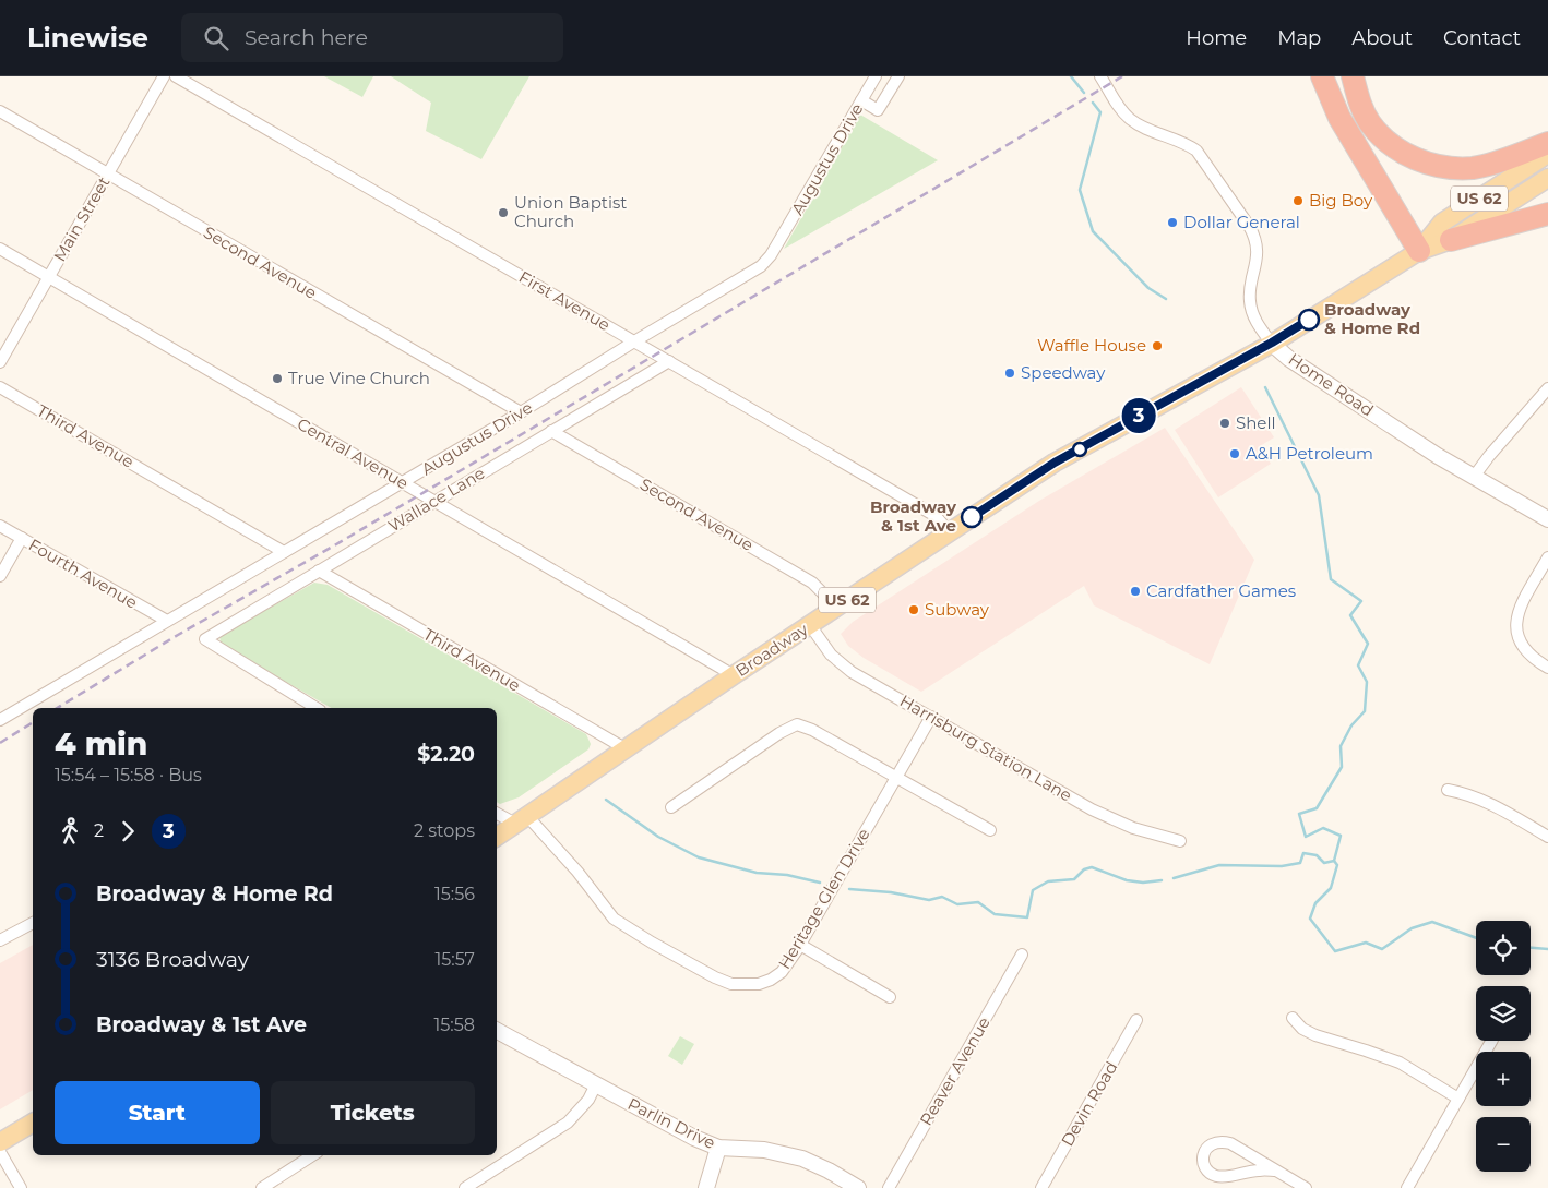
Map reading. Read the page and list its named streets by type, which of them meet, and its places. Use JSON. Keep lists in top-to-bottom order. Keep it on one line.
{"streets":{"main road":["US 62","Broadway"],"street":["Augustus Drive","Main Street","Second Avenue","First Avenue","Home Road","Third Avenue","Central Avenue","Wallace Lane","Fourth Avenue","Harrisburg Station Lane","Heritage Glen Drive","Reaver Avenue","Devin Road","Parlin Drive"]},"crossings":[["Augustus Drive","Second Avenue"],["Augustus Drive","First Avenue"],["Augustus Drive","Third Avenue"],["Augustus Drive","Central Avenue"],["Augustus Drive","Fourth Avenue"],["US 62","Broadway"],["Main Street","Second Avenue"],["Main Street","Central Avenue"],["Second Avenue","Wallace Lane"],["Second Avenue","Broadway"],["First Avenue","Wallace Lane"],["First Avenue","Broadway"],["Home Road","Broadway"],["Third Avenue","Wallace Lane"],["Third Avenue","Broadway"],["Central Avenue","Wallace Lane"],["Central Avenue","Broadway"],["Broadway","Harrisburg Station Lane"],["Broadway","Heritage Glen Drive"],["Harrisburg Station Lane","Heritage Glen Drive"]],"places":["Big Boy","Union Baptist Church","Dollar General","Broadway & Home Rd","Waffle House","Speedway","True Vine Church","Shell","A&H Petroleum","Broadway & 1st Ave","Cardfather Games","Subway"],"lines":["bus line 3"],"page":{"header":"Linewise","search":"Search here","nav":["Home","Map","About","Contact"],"on_map":"3","heading":["4 min","15:54 – 15:58 · Bus","$2.20"],"legs":["2","3","2 stops"],"list":[{"name":"Broadway & Home Rd","value":"15:56"},{"name":"3136 Broadway","value":"15:57"},{"name":"Broadway & 1st Ave","value":"15:58"}],"map_buttons":["+","−"],"buttons":["Start","Tickets"]}}
